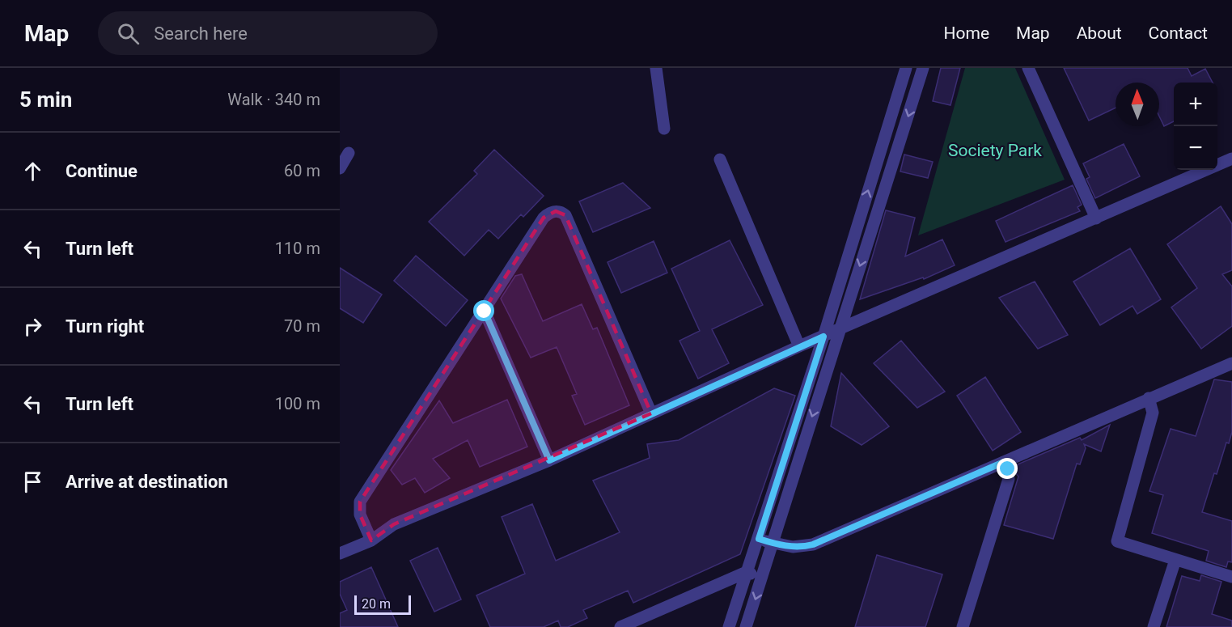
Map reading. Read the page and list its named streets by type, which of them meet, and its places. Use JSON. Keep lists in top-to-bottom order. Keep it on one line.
{"parks":["Society Park"],"scale_bar":"20 m","north":"top","page":{"header":"Map","search":"Search here","nav":["Home","Map","About","Contact"],"heading":["5 min","Walk · 340 m"],"map_buttons":["+","−"],"list":[["Continue","60 m"],["Turn left","110 m"],["Turn right","70 m"],["Turn left","100 m"],"Arrive at destination"],"scale":"20 m"}}
